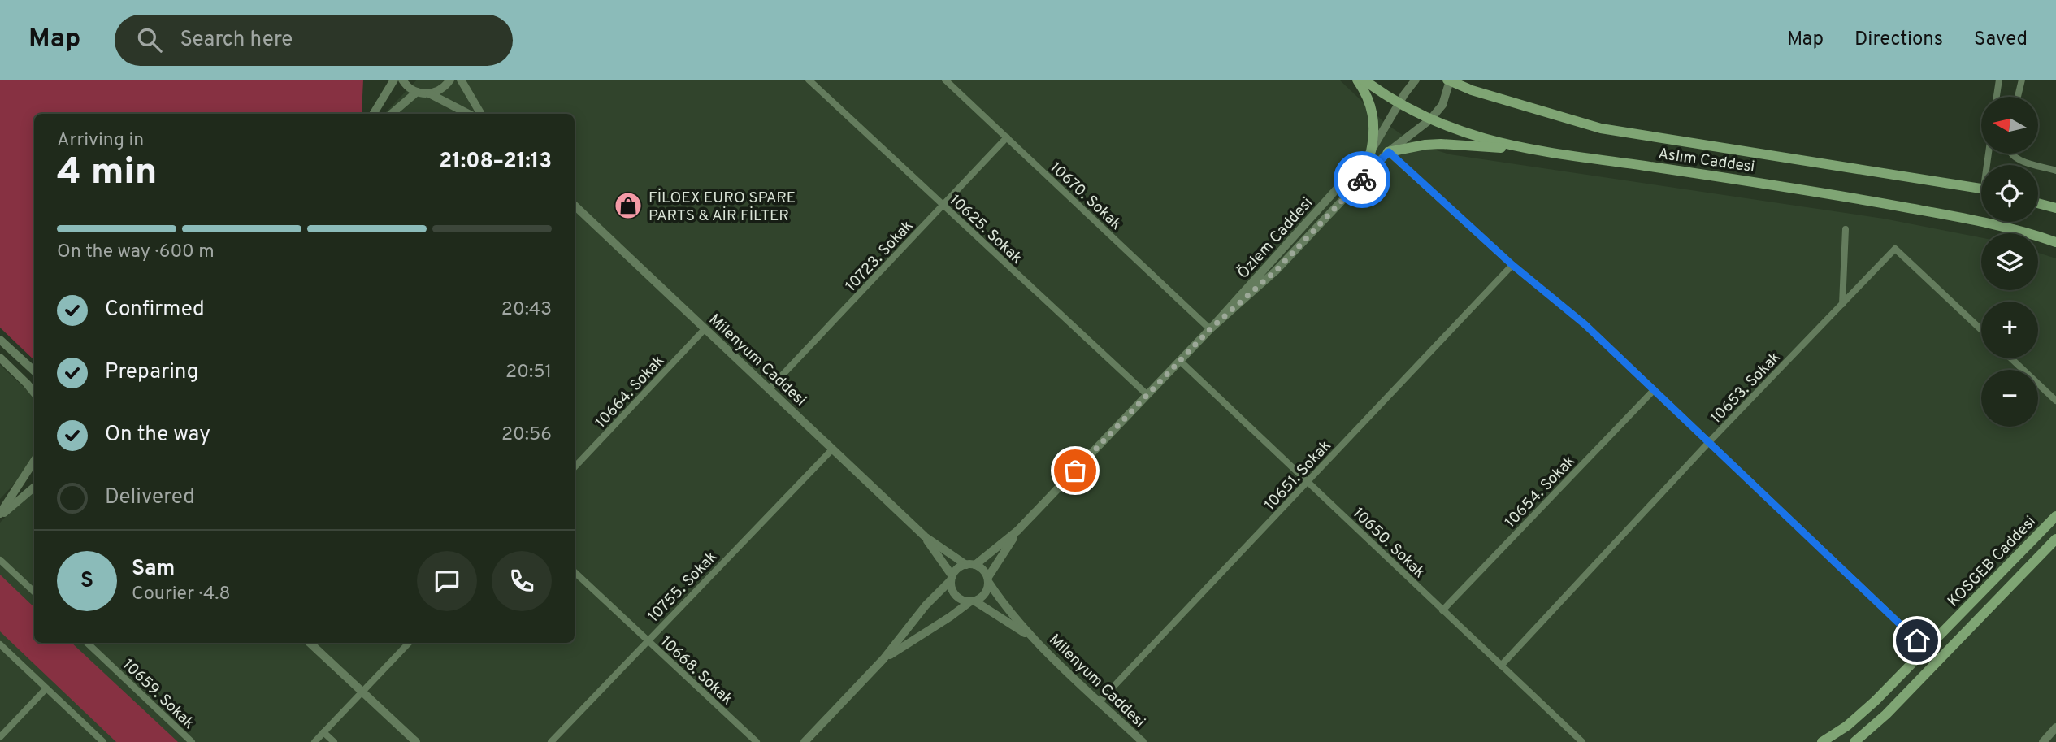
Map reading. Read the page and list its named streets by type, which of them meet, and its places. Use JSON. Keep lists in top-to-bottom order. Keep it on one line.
{"streets":{"main road":["Aslım Caddesi","KOSGEB Caddesi"],"street":["10670. Sokak","10625. Sokak","Özlem Caddesi","10723. Sokak","Milenyum Caddesi","10653. Sokak","10664. Sokak","10651. Sokak","10654. Sokak","10650. Sokak","10755. Sokak","10668. Sokak","10659. Sokak"]},"crossings":[["Aslım Caddesi","Özlem Caddesi"],["10670. Sokak","Özlem Caddesi"],["10670. Sokak","10723. Sokak"],["10625. Sokak","Özlem Caddesi"],["10625. Sokak","10723. Sokak"],["Özlem Caddesi","10650. Sokak"],["10723. Sokak","Milenyum Caddesi"],["Milenyum Caddesi","10664. Sokak"],["Milenyum Caddesi","10651. Sokak"],["Milenyum Caddesi","10755. Sokak"],["10653. Sokak","10650. Sokak"],["10651. Sokak","10650. Sokak"],["10654. Sokak","10650. Sokak"],["10755. Sokak","10668. Sokak"]],"places":{"shop":["FİLOEX EURO SPARE PARTS & AİR FİLTER"]},"north":"left","page":{"header":"Map","search":"Search here","nav":["Map","Directions","Saved"],"map_buttons":["+","−"],"heading":["4 min","Arriving in","21:08–21:13"],"panel":["Sam","Courier · 4.8"],"bar":"On the way · 600 m","list":[["Confirmed","20:43"],["Preparing","20:51"],["On the way","20:56"],"Delivered"],"round":"S"}}
